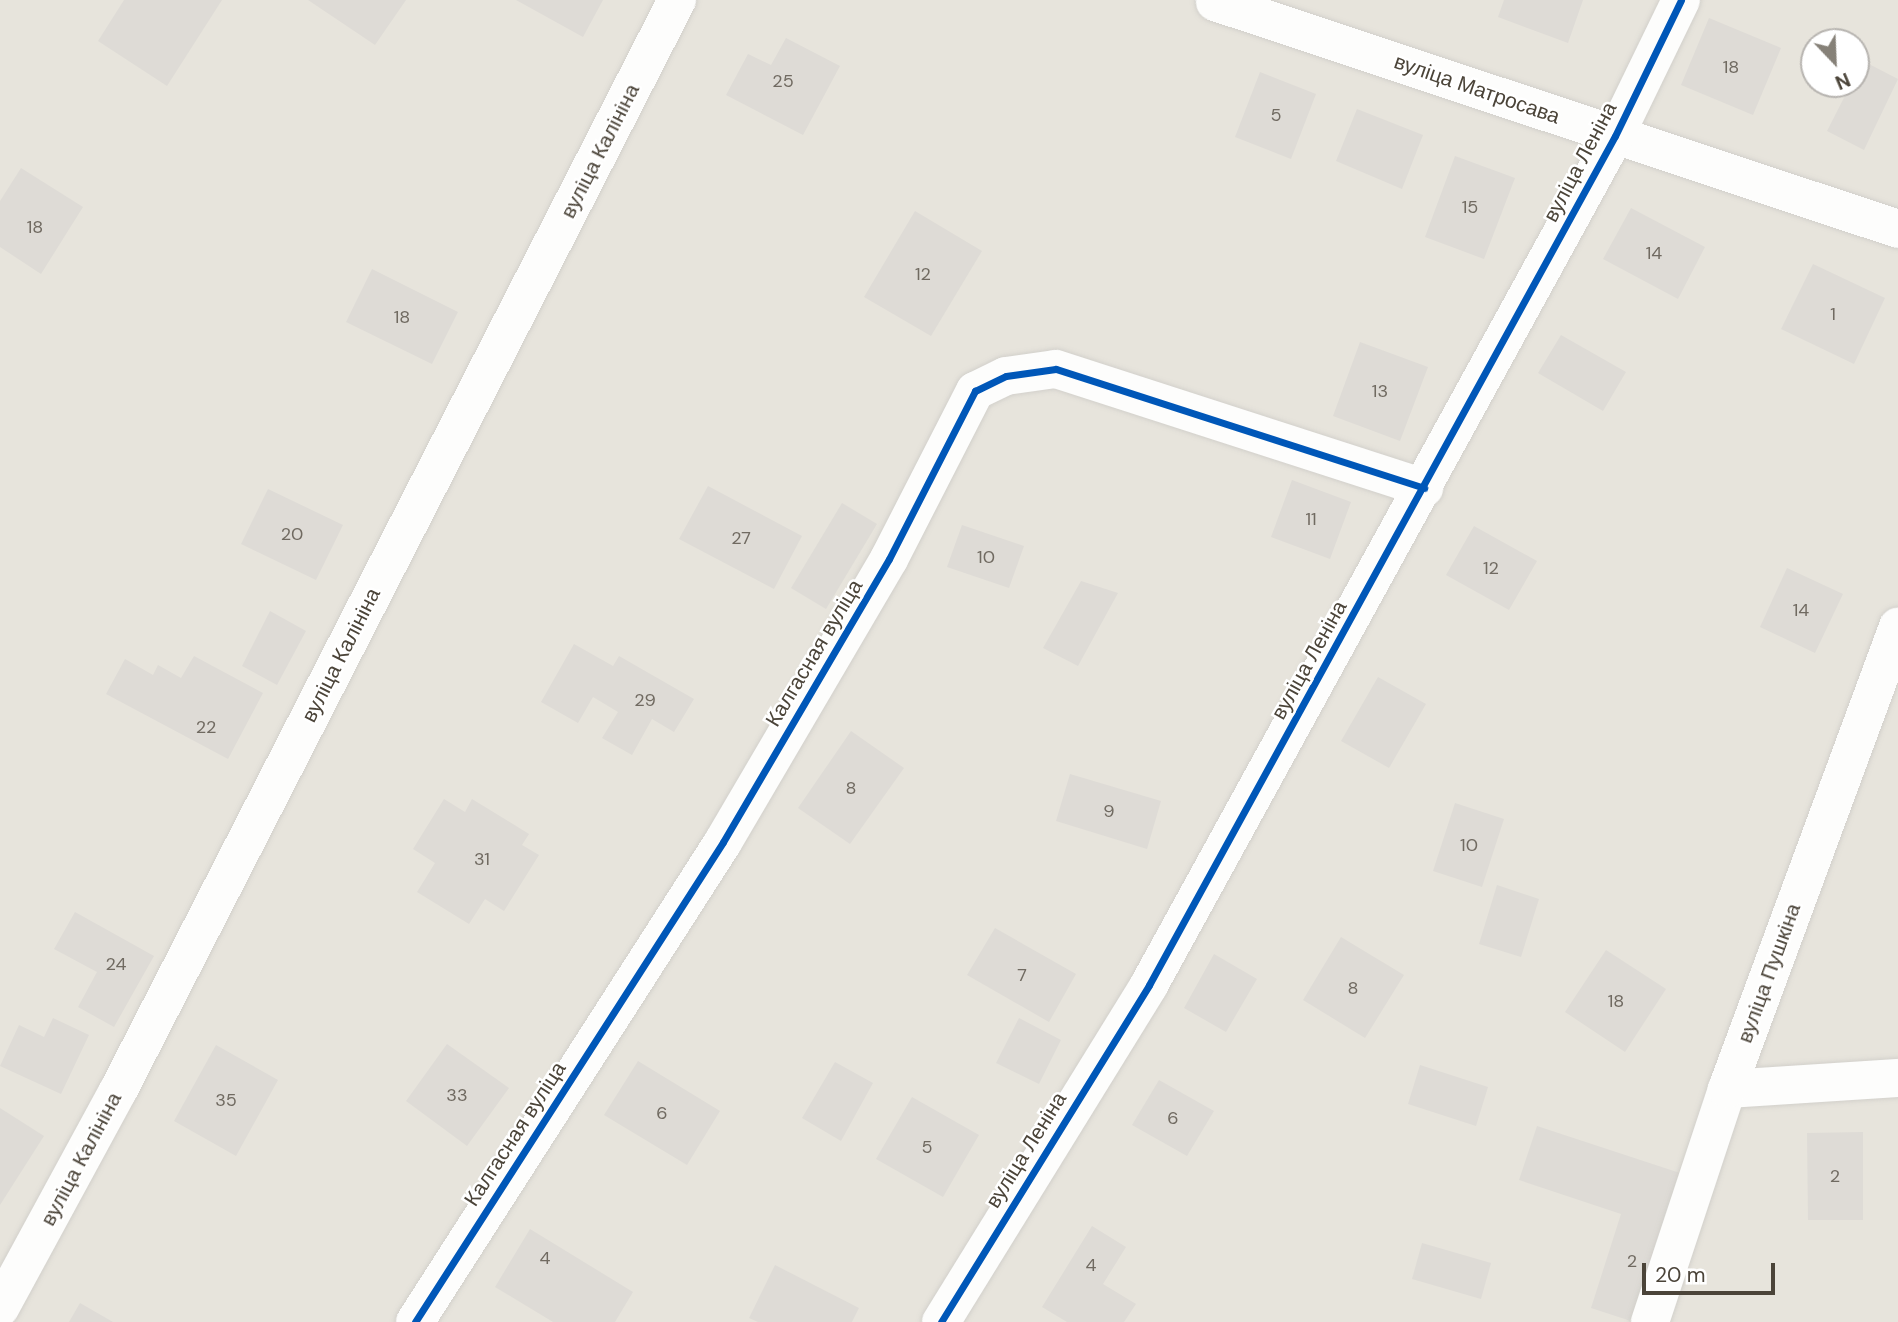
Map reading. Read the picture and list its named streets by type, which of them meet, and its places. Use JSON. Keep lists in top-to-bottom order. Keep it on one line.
{"streets":{"street":["вуліца Матросава","вуліца Калініна","вуліца Леніна","Калгасная вуліца","вуліца Пушкіна"]},"crossings":[["вуліца Матросава","вуліца Леніна"],["вуліца Леніна","Калгасная вуліца"]],"house_numbers":["18","25","5","15","18","14","12","1","18","13","11","20","27","10","12","14","29","22","8","9","10","31","24","7","8","18","33","35","6","6","5","2","4","2","4"],"scale_bar":"20 m","north":"bottom right"}
